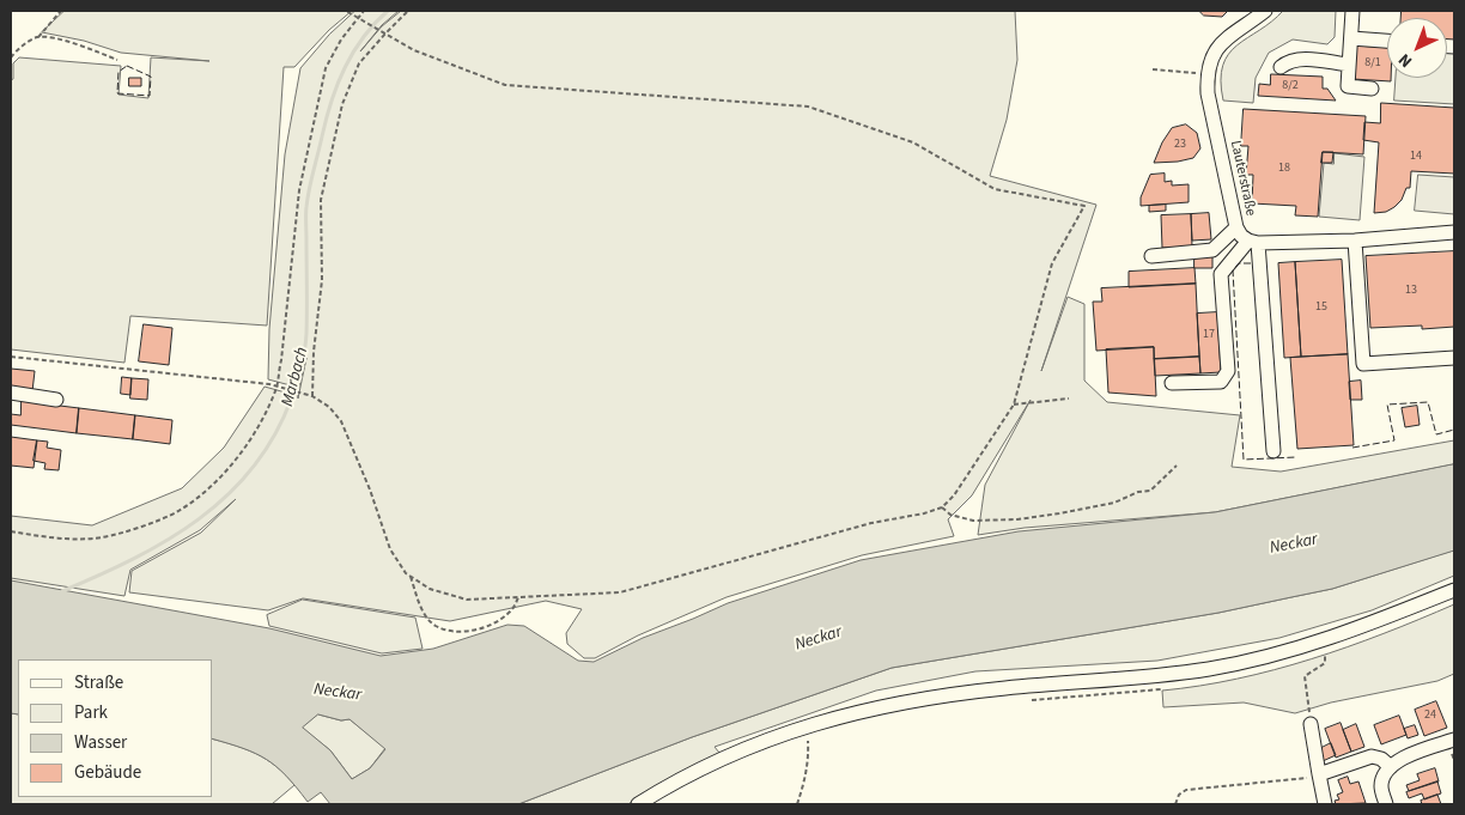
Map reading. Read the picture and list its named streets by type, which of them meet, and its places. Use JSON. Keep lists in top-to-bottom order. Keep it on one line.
{"streets":{"street":["Lauterstraße"]},"water":["Marbach","Neckar"],"house_numbers":["8/1","8/2","23","14","18","13","15","17","24"],"legend":["Straße","Park","Wasser","Gebäude"],"north":"bottom left"}
